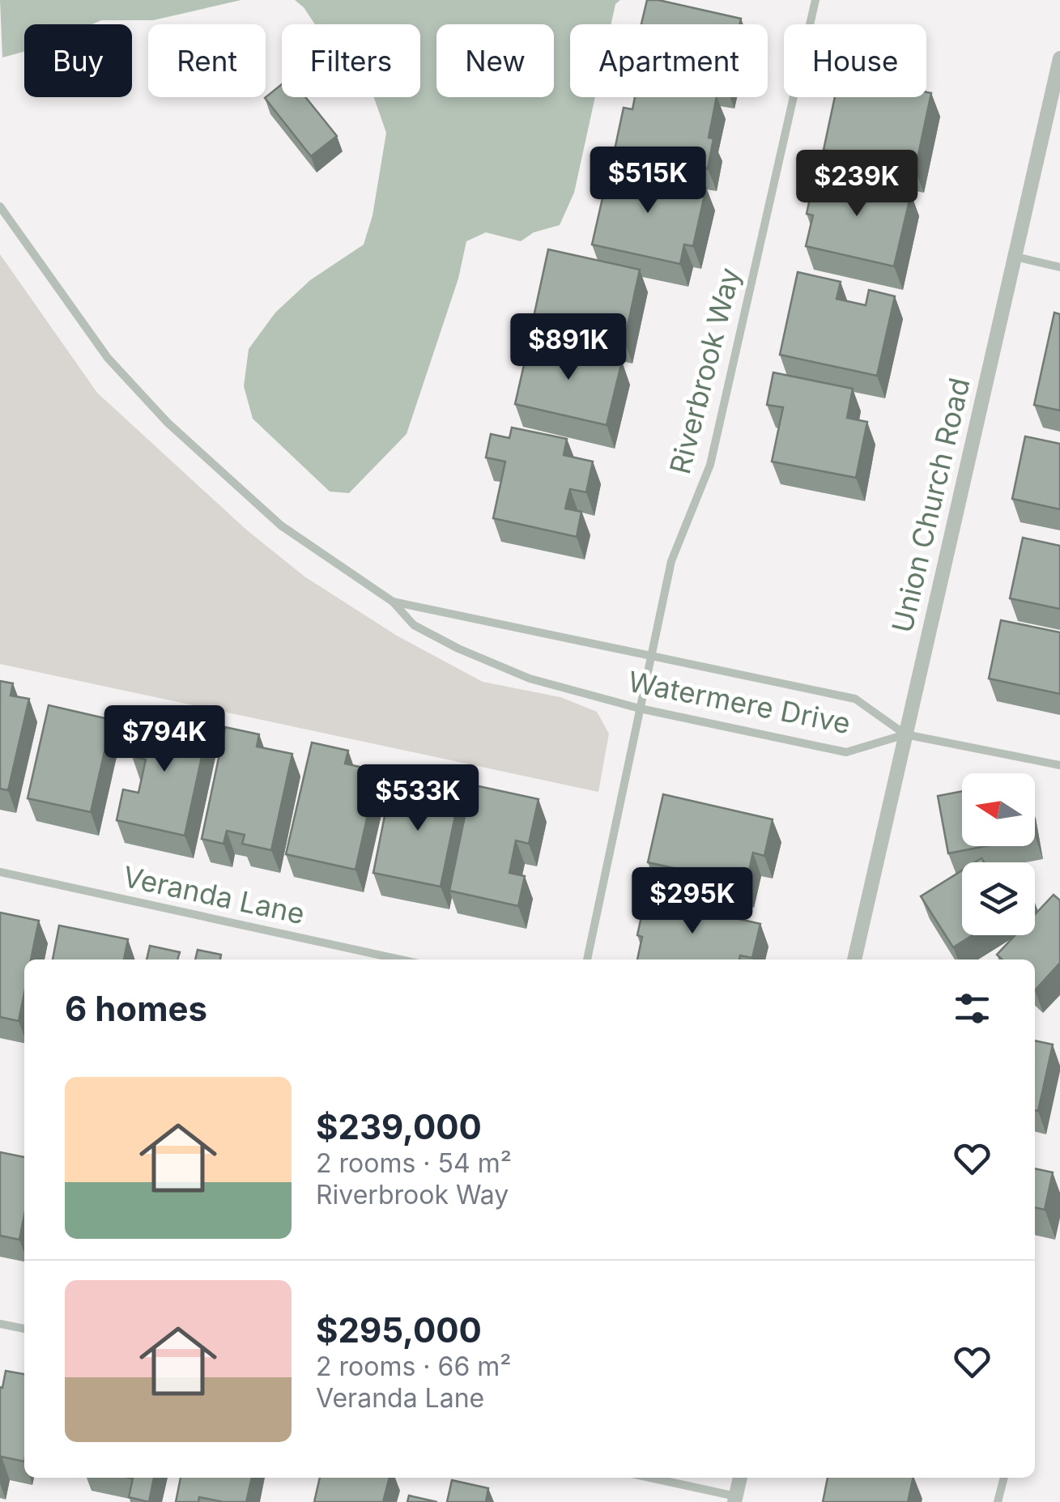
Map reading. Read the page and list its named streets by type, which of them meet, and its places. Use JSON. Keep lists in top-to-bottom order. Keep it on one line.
{"streets":{"street":["Riverbrook Way","Union Church Road","Watermere Drive","Veranda Lane"]},"crossings":[["Riverbrook Way","Watermere Drive"],["Union Church Road","Watermere Drive"]],"north":"left","page":{"chip":["Buy","Rent","Filters","New","Apartment","House"],"price":["$515K","$239K","$891K","$794K","$533K","$295K"],"heading":"6 homes","list":[{"name":"$239,000","note":"2 rooms · 54 m² · Riverbrook Way"},{"name":"$295,000","note":"2 rooms · 66 m² · Veranda Lane"}]}}
